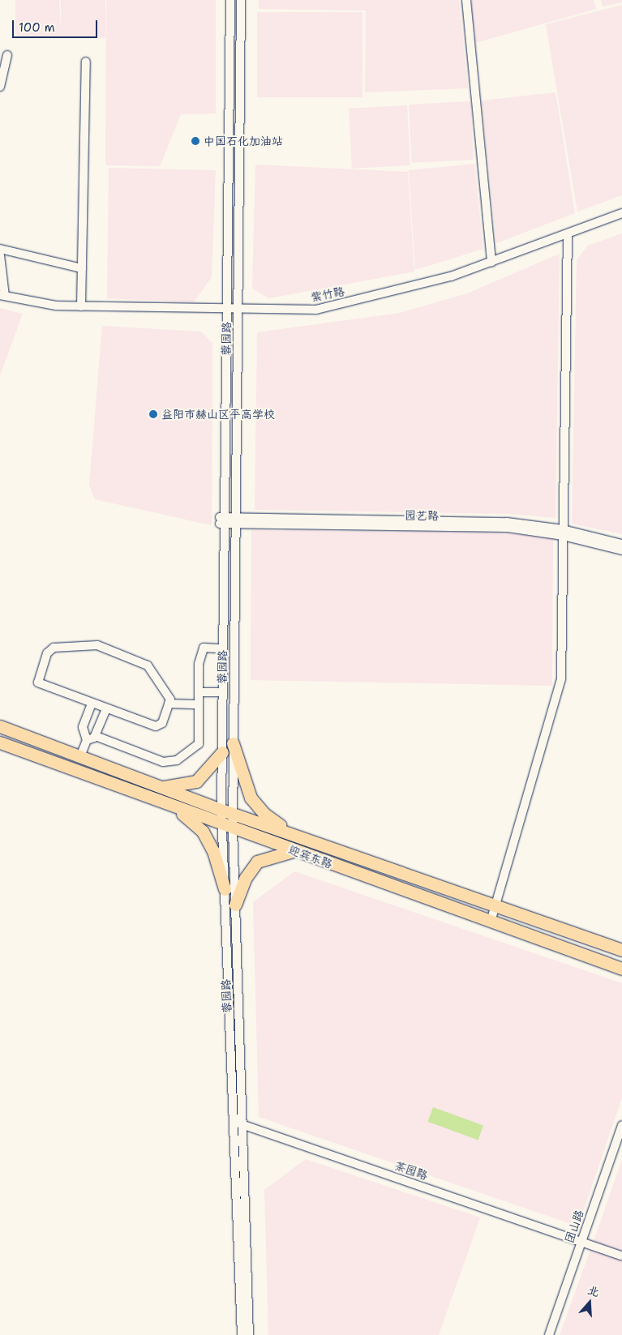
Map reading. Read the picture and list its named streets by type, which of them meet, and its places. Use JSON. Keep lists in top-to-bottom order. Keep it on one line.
{"streets":{"highway":["迎宾东路"],"street":["紫竹路","蓉园路","园艺路","茶园路","团山路"]},"crossings":[["紫竹路","蓉园路"],["蓉园路","园艺路"],["蓉园路","迎宾东路"],["蓉园路","茶园路"],["茶园路","团山路"]],"places":["中国石化加油站","益阳市赫山区平高学校"],"scale_bar":"100 m","north":"top"}
